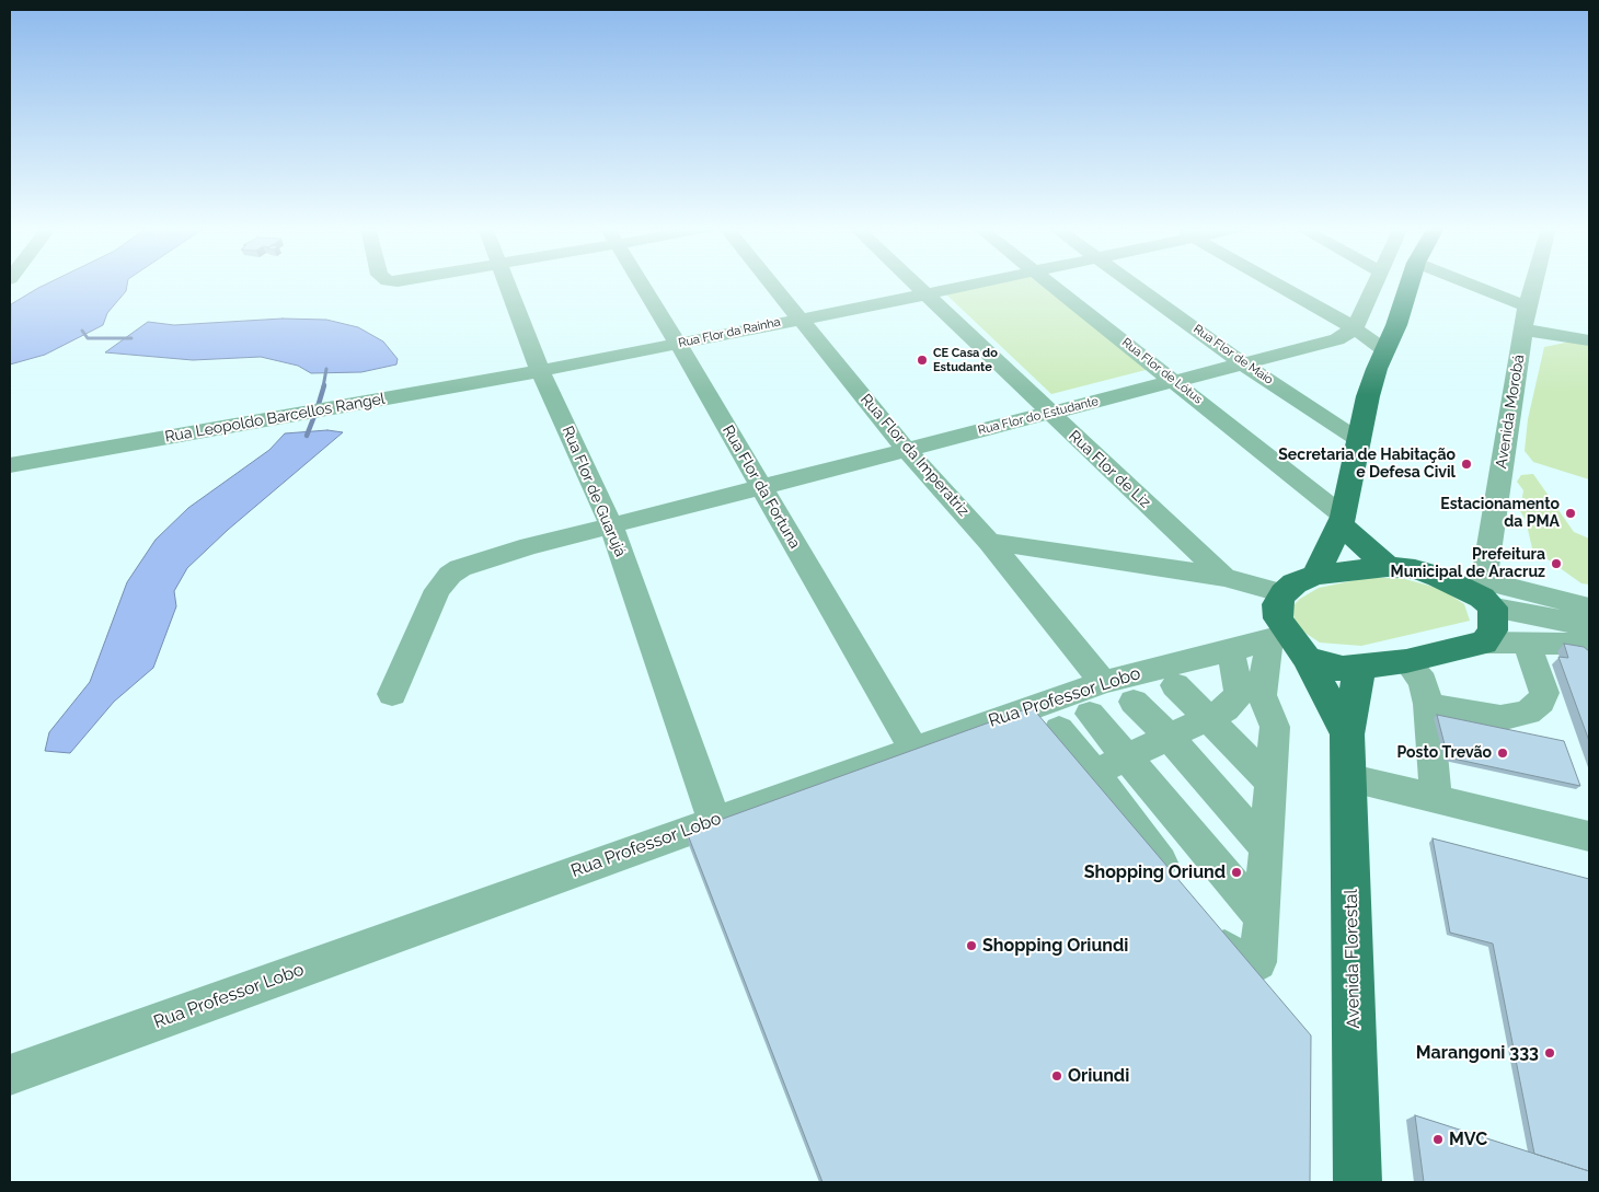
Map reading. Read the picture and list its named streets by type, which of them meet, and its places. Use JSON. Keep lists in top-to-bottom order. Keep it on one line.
{"streets":{"main road":["Avenida Florestal"],"street":["Rua Flor da Rainha","Rua Flor de Maio","Rua Flor de Lótus","Avenida Morobá","Rua Flor do Estudante","Rua Leopoldo Barcellos Rangel","Rua Flor da Imperatriz","Rua Flor de Liz","Rua Flor da Fortuna","Rua Flor de Guarujá","Rua Professor Lobo"]},"crossings":[["Rua Flor da Rainha","Rua Leopoldo Barcellos Rangel"],["Rua Flor da Rainha","Rua Flor da Imperatriz"],["Rua Flor da Rainha","Rua Flor de Liz"],["Rua Flor da Rainha","Rua Flor da Fortuna"],["Rua Flor da Rainha","Rua Flor de Guarujá"],["Rua Flor de Maio","Rua Flor do Estudante"],["Rua Flor de Lótus","Rua Flor do Estudante"],["Rua Flor do Estudante","Rua Flor da Imperatriz"],["Rua Flor do Estudante","Rua Flor de Liz"],["Rua Flor do Estudante","Rua Flor da Fortuna"],["Rua Flor do Estudante","Rua Flor de Guarujá"],["Rua Leopoldo Barcellos Rangel","Rua Flor de Guarujá"],["Rua Flor da Imperatriz","Rua Professor Lobo"],["Rua Flor da Fortuna","Rua Professor Lobo"],["Rua Flor de Guarujá","Rua Professor Lobo"]],"places":["CE Casa do Estudante","Secretaria de Habitação e Defesa Civil","Estacionamento da PMA","Prefeitura Municipal de Aracruz","Posto Trevão","Shopping Oriund","Shopping Oriundi","Marangoni 333","Oriundi","MVC"]}
